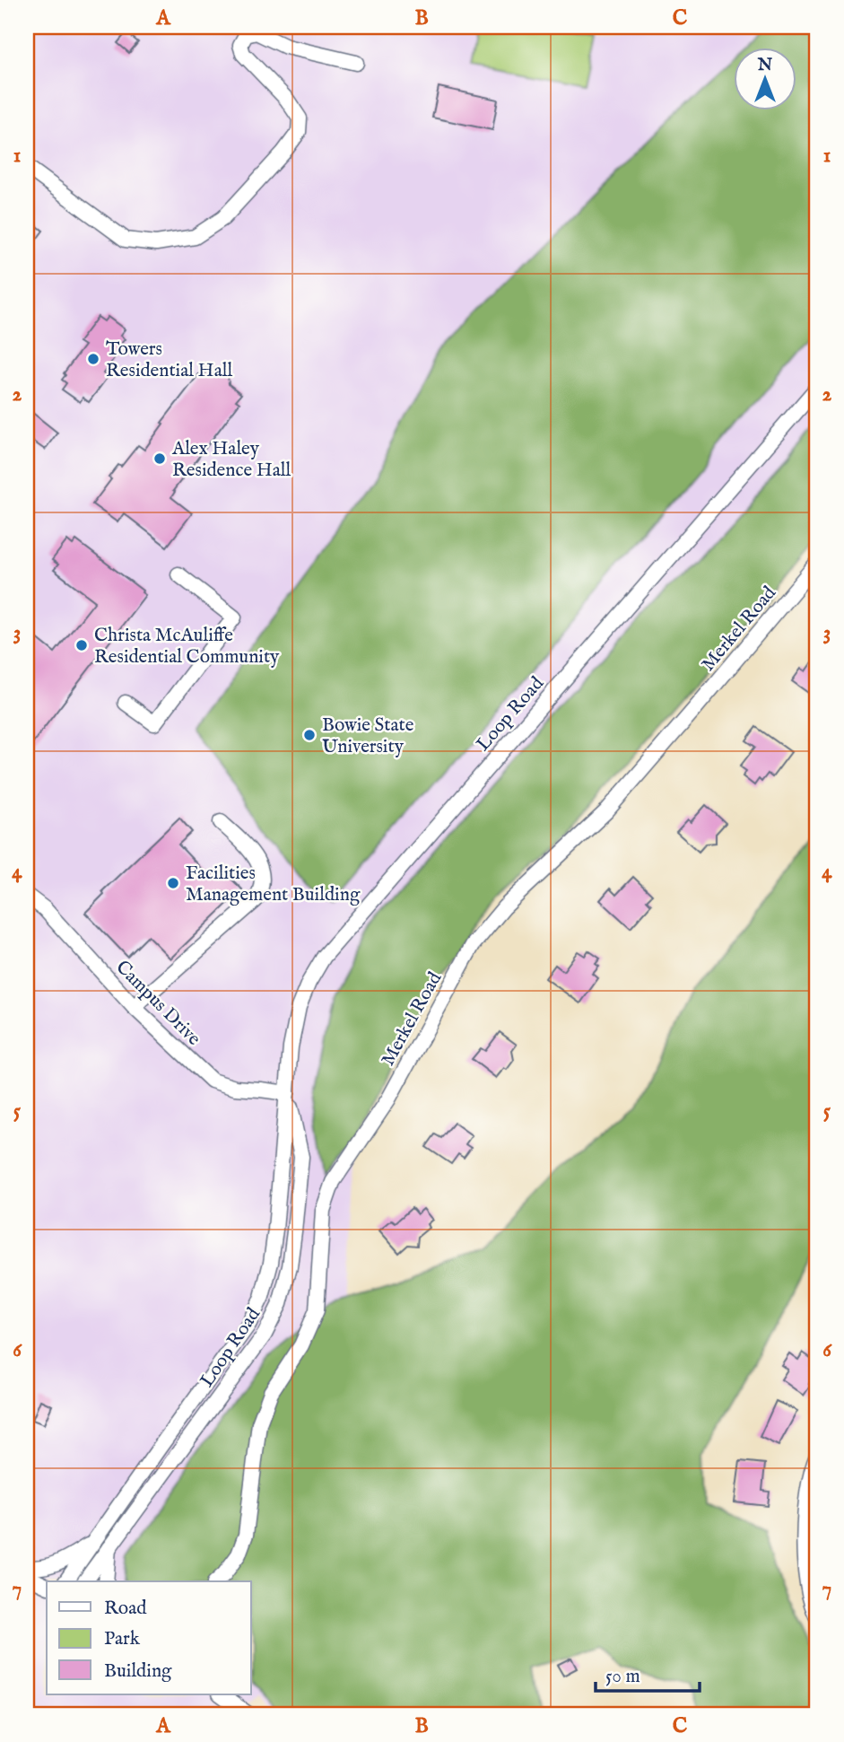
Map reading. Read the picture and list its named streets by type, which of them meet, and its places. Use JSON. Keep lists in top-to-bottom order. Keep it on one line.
{"streets":{"street":["Merkel Road","Loop Road","Campus Drive"]},"crossings":[["Loop Road","Campus Drive"]],"places":["Towers Residential Hall","Alex Haley Residence Hall","Christa McAuliffe Residential Community","Bowie State University","Facilities Management Building"],"legend":["Road","Park","Building"],"scale_bar":"50 m","north":"top","grid":{"columns":["A","B","C"],"rows":["1","2","3","4","5","6","7"]}}
